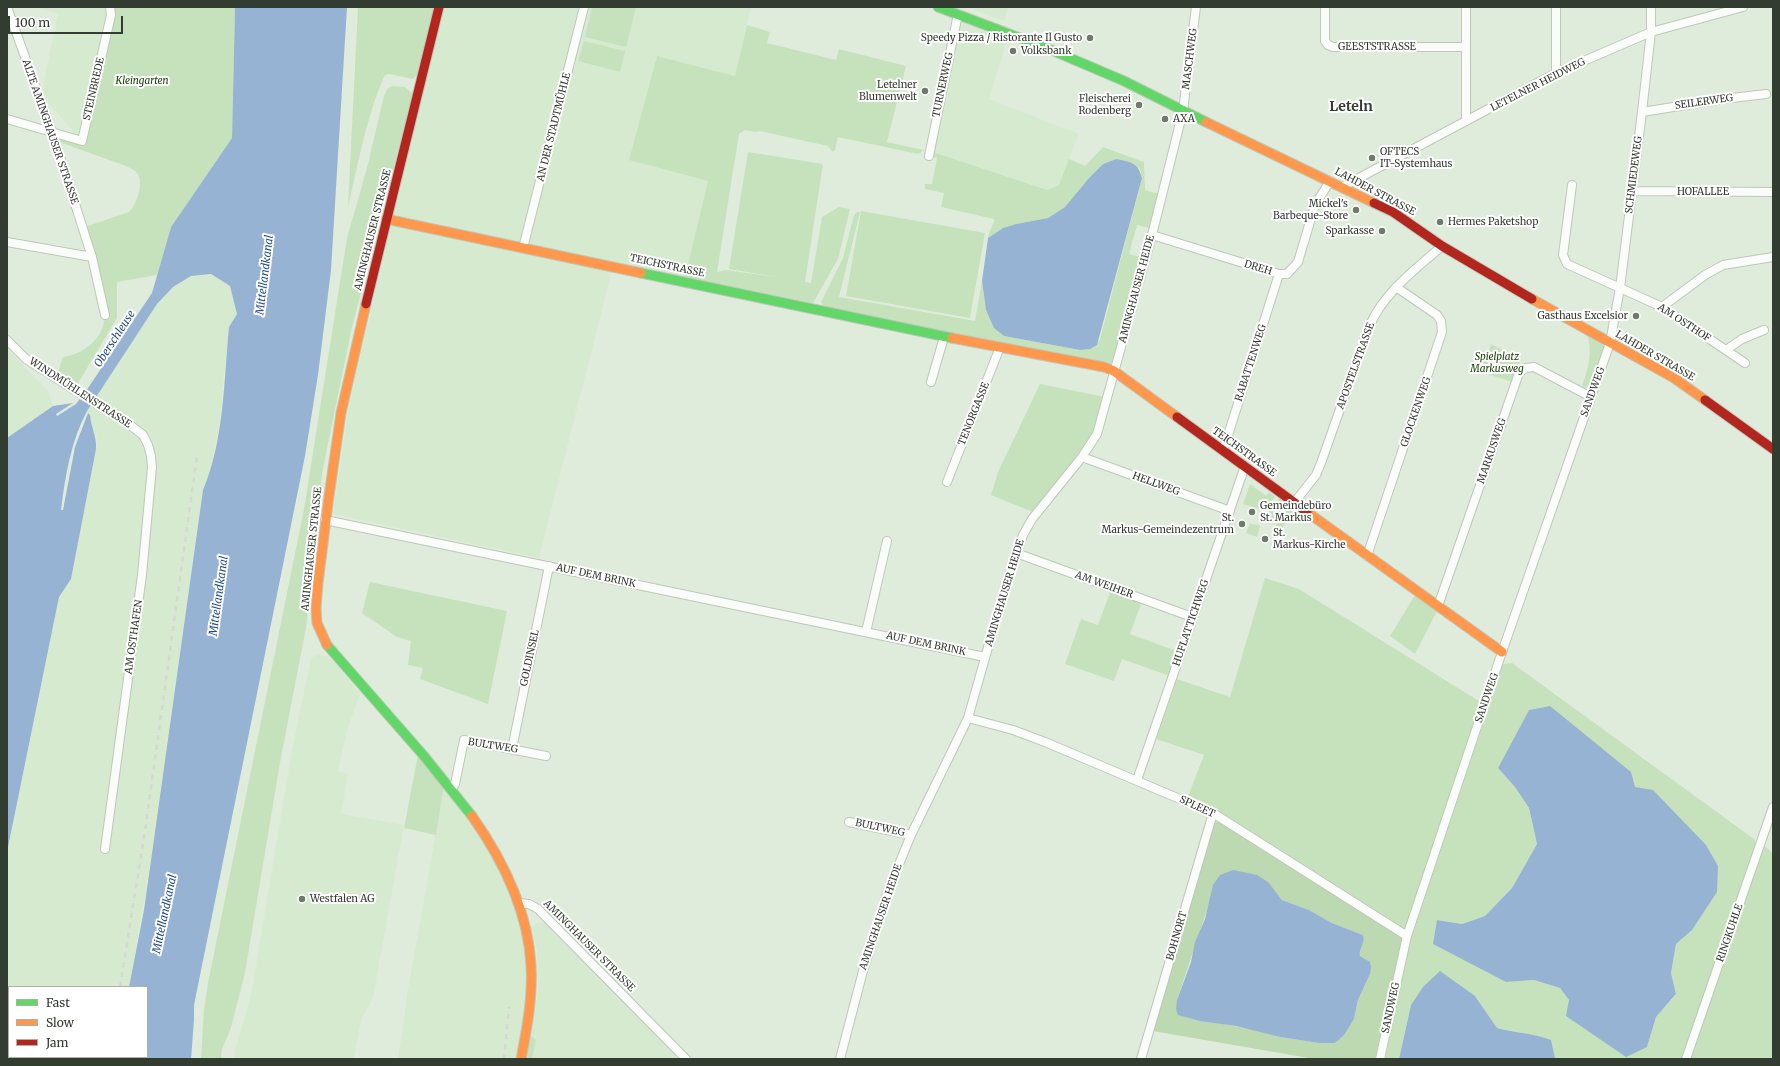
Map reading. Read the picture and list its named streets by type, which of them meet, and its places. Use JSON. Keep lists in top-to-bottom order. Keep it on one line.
{"streets":{"street":["GEESTSTRASSE","MASCHWEG","TURNERWEG","LETELNER HEIDWEG","STEINBREDE","SEILERWEG","AN DER STADTMÜHLE","ALTE AMINGHAUSER STRASSE","SCHMIEDEWEG","LAHDER STRASSE","HOFALLEE","AMINGHAUSER STRASSE","TEICHSTRASSE","DREH","AMINGHAUSER HEIDE","AM OSTHOF","RABATTENWEG","APOSTELSTRASSE","SANDWEG","WINDMÜHLENSTRASSE","GLOCKENWEG","TENORGASSE","MARKUSWEG","HELLWEG","AUF DEM BRINK","AM WEIHER","HUFLATTICHWEG","AM OSTHAFEN","GOLDINSEL","BULTWEG","SPLEET","RINGKUHLE","BOHNORT"]},"crossings":[["MASCHWEG","LAHDER STRASSE"],["MASCHWEG","AMINGHAUSER HEIDE"],["TURNERWEG","LAHDER STRASSE"],["LETELNER HEIDWEG","SCHMIEDEWEG"],["LETELNER HEIDWEG","LAHDER STRASSE"],["STEINBREDE","ALTE AMINGHAUSER STRASSE"],["SEILERWEG","SCHMIEDEWEG"],["AN DER STADTMÜHLE","TEICHSTRASSE"],["SCHMIEDEWEG","LAHDER STRASSE"],["SCHMIEDEWEG","HOFALLEE"],["SCHMIEDEWEG","AM OSTHOF"],["SCHMIEDEWEG","SANDWEG"],["LAHDER STRASSE","DREH"],["LAHDER STRASSE","AMINGHAUSER HEIDE"],["LAHDER STRASSE","APOSTELSTRASSE"],["LAHDER STRASSE","SANDWEG"],["AMINGHAUSER STRASSE","TEICHSTRASSE"],["AMINGHAUSER STRASSE","AUF DEM BRINK"],["AMINGHAUSER STRASSE","BULTWEG"],["TEICHSTRASSE","AMINGHAUSER HEIDE"],["TEICHSTRASSE","RABATTENWEG"],["TEICHSTRASSE","APOSTELSTRASSE"],["TEICHSTRASSE","SANDWEG"],["TEICHSTRASSE","GLOCKENWEG"],["TEICHSTRASSE","TENORGASSE"],["TEICHSTRASSE","MARKUSWEG"],["TEICHSTRASSE","HUFLATTICHWEG"],["DREH","AMINGHAUSER HEIDE"],["DREH","RABATTENWEG"],["AMINGHAUSER HEIDE","HELLWEG"],["AMINGHAUSER HEIDE","AUF DEM BRINK"],["AMINGHAUSER HEIDE","AM WEIHER"],["AMINGHAUSER HEIDE","BULTWEG"],["AMINGHAUSER HEIDE","SPLEET"],["APOSTELSTRASSE","GLOCKENWEG"],["SANDWEG","MARKUSWEG"],["SANDWEG","SPLEET"],["WINDMÜHLENSTRASSE","AM OSTHAFEN"],["HELLWEG","HUFLATTICHWEG"],["AUF DEM BRINK","GOLDINSEL"],["AM WEIHER","HUFLATTICHWEG"],["HUFLATTICHWEG","SPLEET"],["GOLDINSEL","BULTWEG"],["SPLEET","BOHNORT"]],"districts":["Leteln"],"water":["Mittellandkanal","Oberschleuse"],"parks":["Kleingarten","Spielplatz Markusweg"],"places":["Speedy Pizza / Ristorante Il Gusto","Volksbank","Letelner Blumenwelt","Fleischerei Rodenberg","AXA","OFTECS IT-Systemhaus","Mickel's Barbeque-Store","Hermes Paketshop","Sparkasse","Gasthaus Excelsior","Gemeindebüro St. Markus","St. Markus-Gemeindezentrum","St. Markus-Kirche","Westfalen AG"],"legend":["Fast","Slow","Jam"],"scale_bar":"100 m"}
